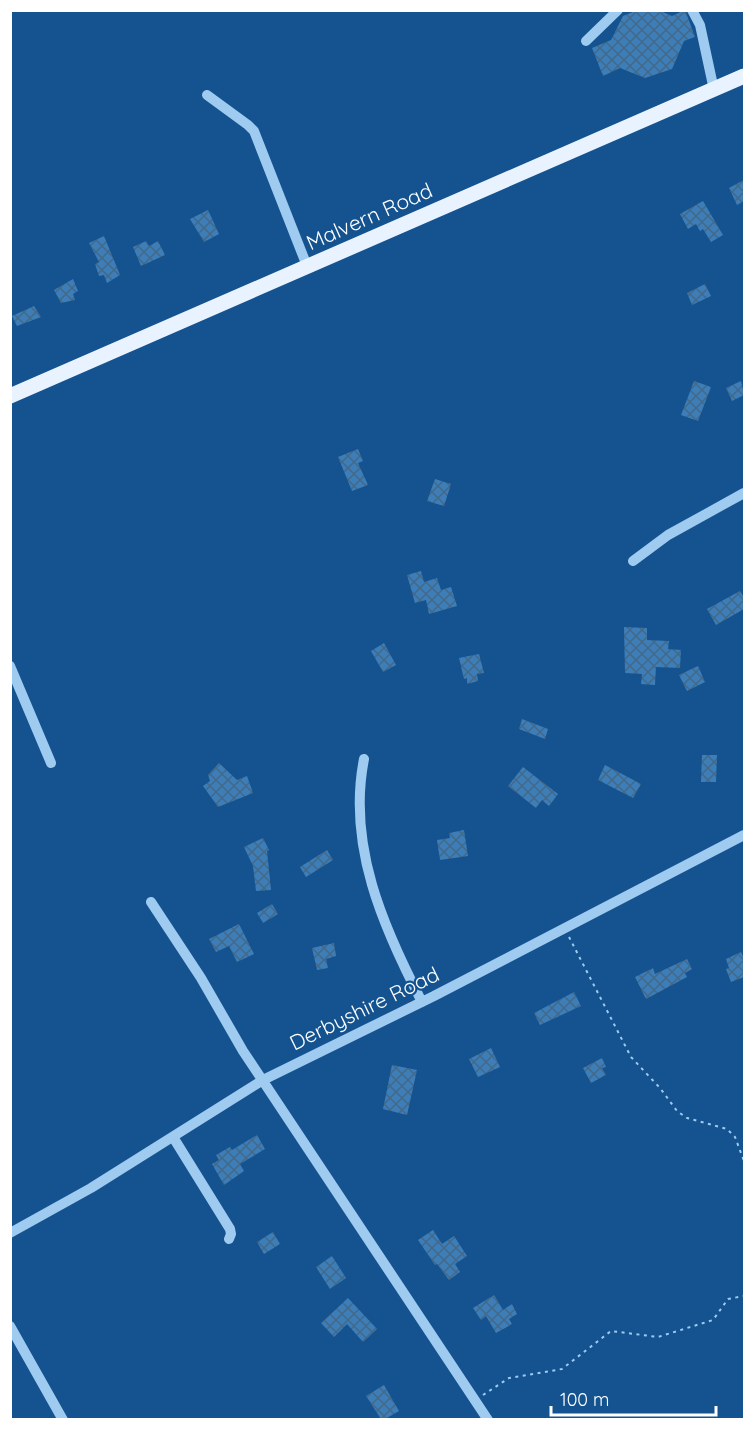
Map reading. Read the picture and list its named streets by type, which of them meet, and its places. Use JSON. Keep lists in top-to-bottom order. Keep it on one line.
{"streets":{"main road":["Malvern Road"],"street":["Derbyshire Road"]},"scale_bar":"100 m"}
